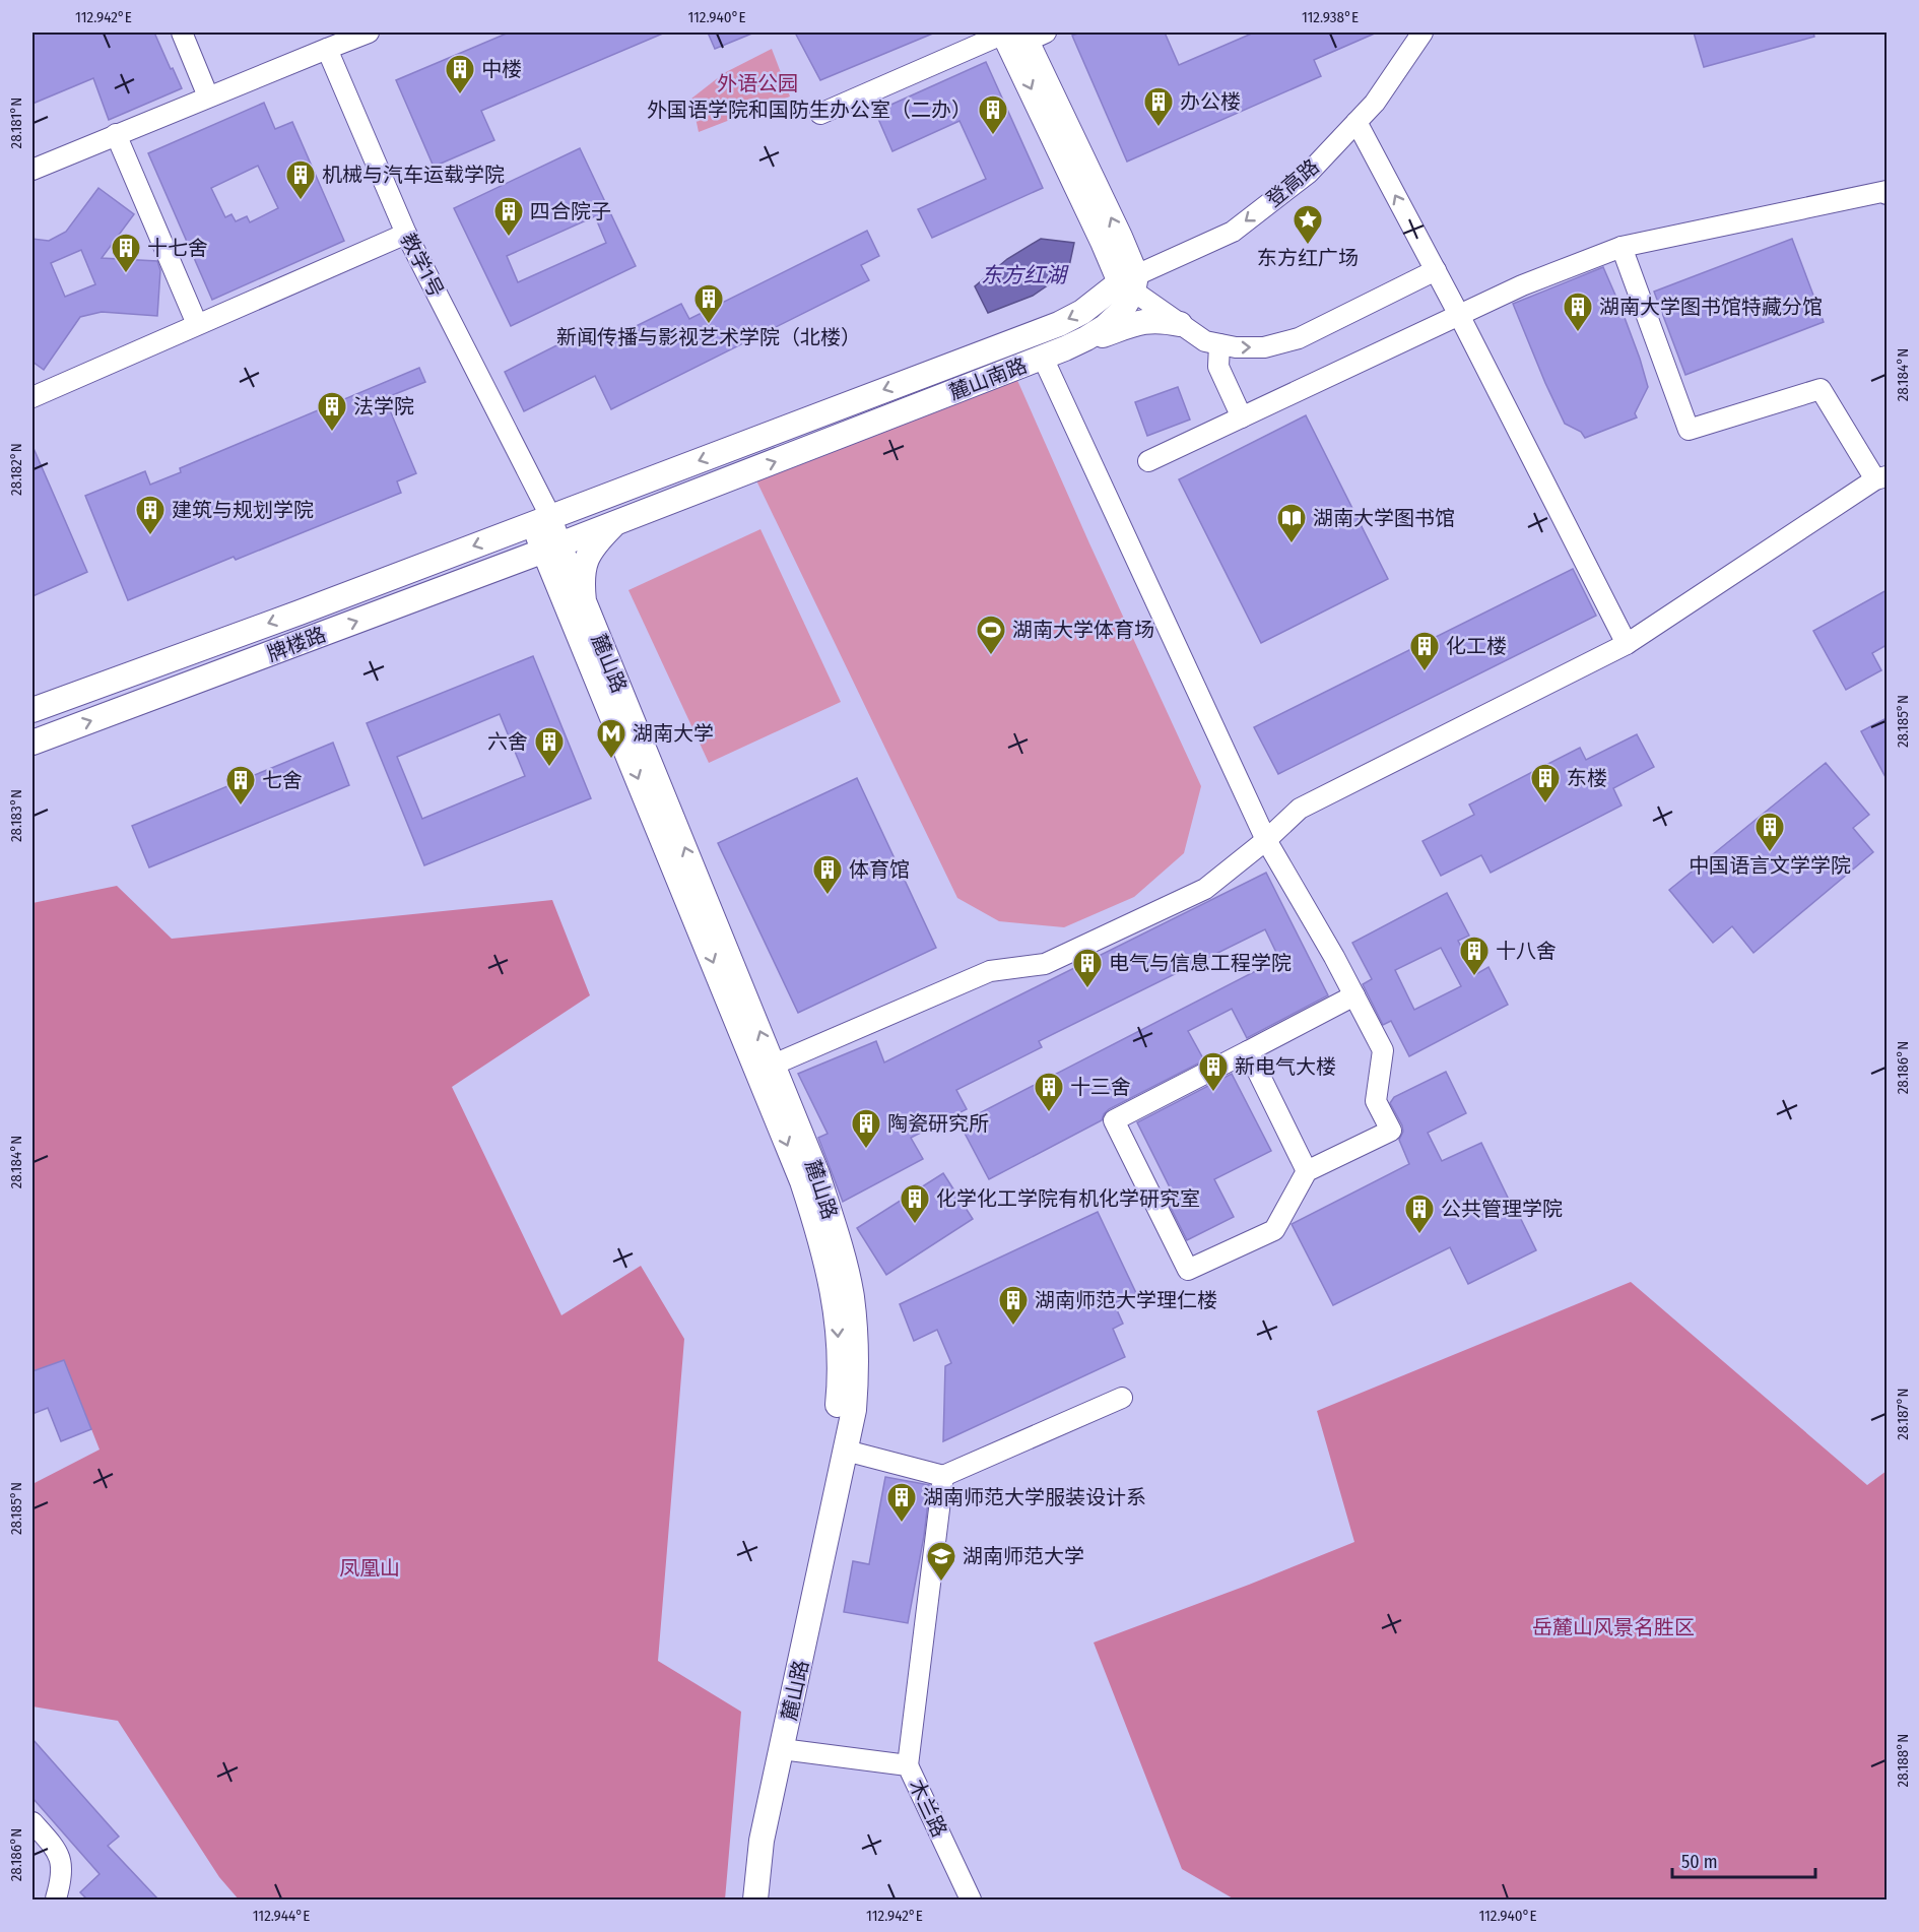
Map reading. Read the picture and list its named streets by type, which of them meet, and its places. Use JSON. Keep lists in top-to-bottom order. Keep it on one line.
{"streets":{"main road":["麓山南路","牌楼路","麓山路"],"street":["登高路","教学1号","木兰路"]},"crossings":[["登高路","麓山南路"],["教学1号","麓山南路"],["教学1号","牌楼路"],["教学1号","麓山路"],["麓山南路","牌楼路"],["麓山南路","麓山路"],["牌楼路","麓山路"],["麓山路","木兰路"]],"water":["东方红湖"],"parks":["外语公园","凤凰山","岳麓山风景名胜区"],"places":{"building":["中楼","办公楼","外国语学院和国防生办公室（二办）","机械与汽车运载学院","四合院子","十七舍","新闻传播与影视艺术学院（北楼）","湖南大学图书馆特藏分馆","法学院","建筑与规划学院","化工楼","六舍","东楼","七舍","中国语言文学学院","体育馆","十八舍","电气与信息工程学院","新电气大楼","十三舍","陶瓷研究所","化学化工学院有机化学研究室","公共管理学院","湖南师范大学理仁楼","湖南师范大学服装设计系"],"place":["东方红广场"],"library":["湖南大学图书馆"],"sports":["湖南大学体育场"],"metro station":["湖南大学"],"school or university":["湖南师范大学"]},"scale_bar":"50 m","coordinates":["112.942°E","112.940°E","112.938°E","28.181°N","28.184°N","28.182°N","28.185°N","28.183°N","28.186°N","28.187°N","28.188°N","112.944°E"]}
